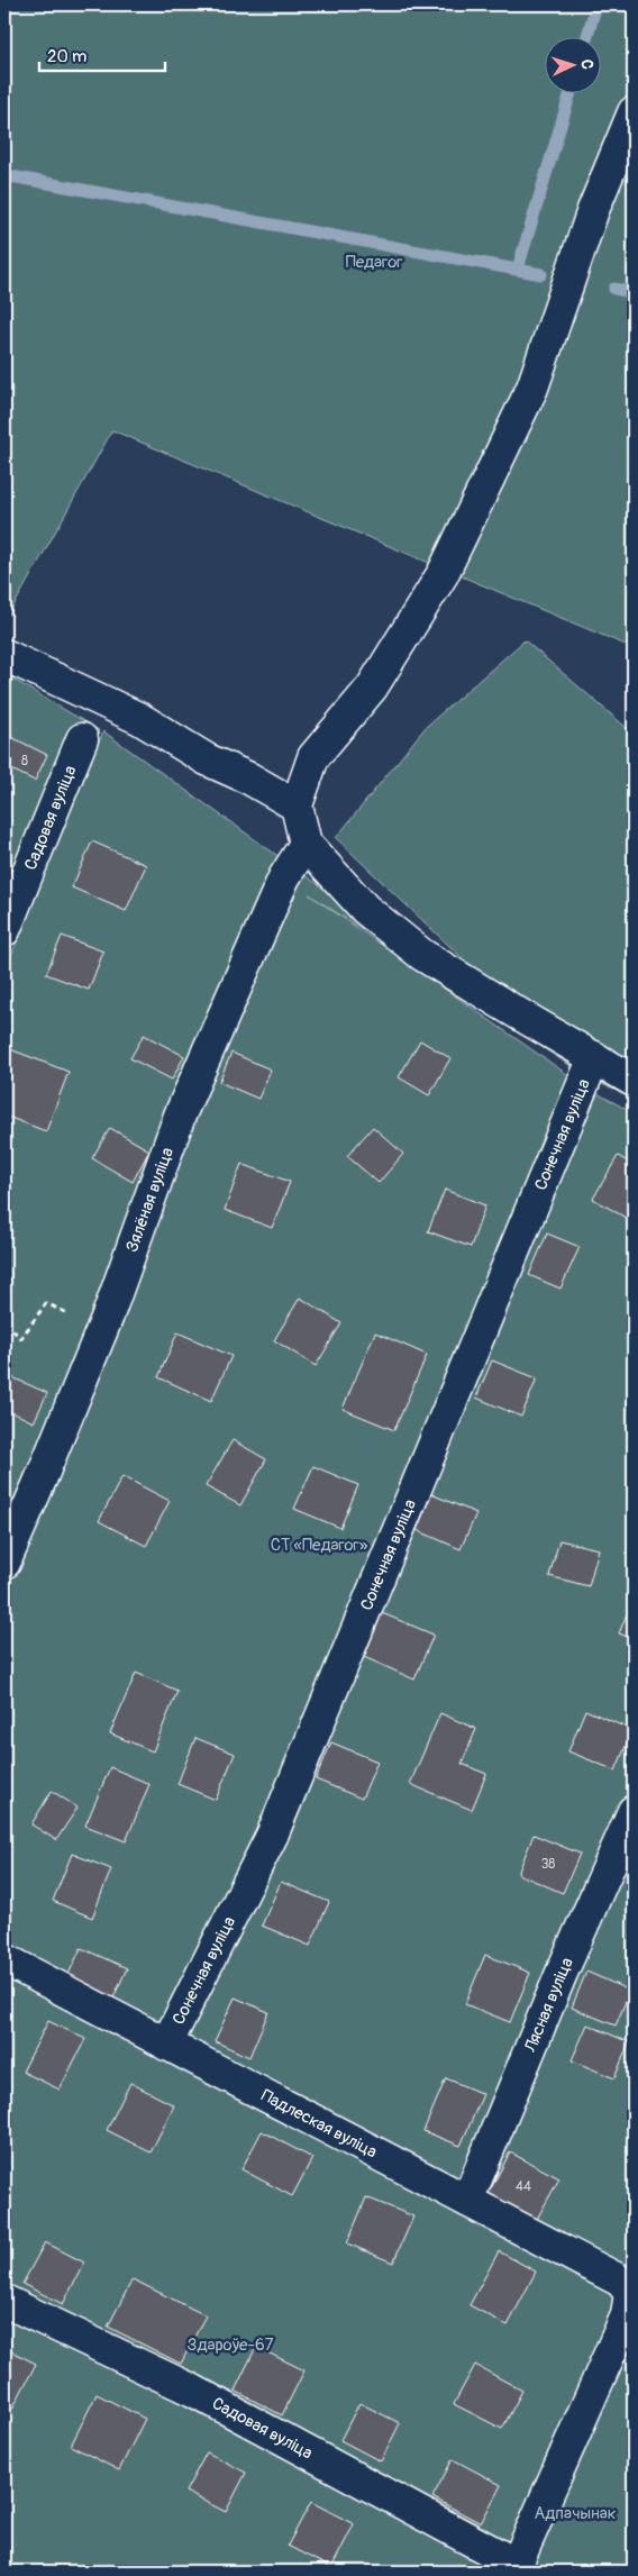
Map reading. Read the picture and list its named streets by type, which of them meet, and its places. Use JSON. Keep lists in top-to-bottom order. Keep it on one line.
{"streets":{"street":["Садовая вуліца","Сонечная вуліца","Зялёная вуліца","Лясная вуліца","Падлеская вуліца"]},"crossings":[["Садовая вуліца","Падлеская вуліца"],["Сонечная вуліца","Падлеская вуліца"],["Лясная вуліца","Падлеская вуліца"]],"parks":["Педагог","СТ «Педагог»","Здароўе-67","Адпачынак"],"house_numbers":["8","38","44"],"scale_bar":"20 m","north":"right"}
